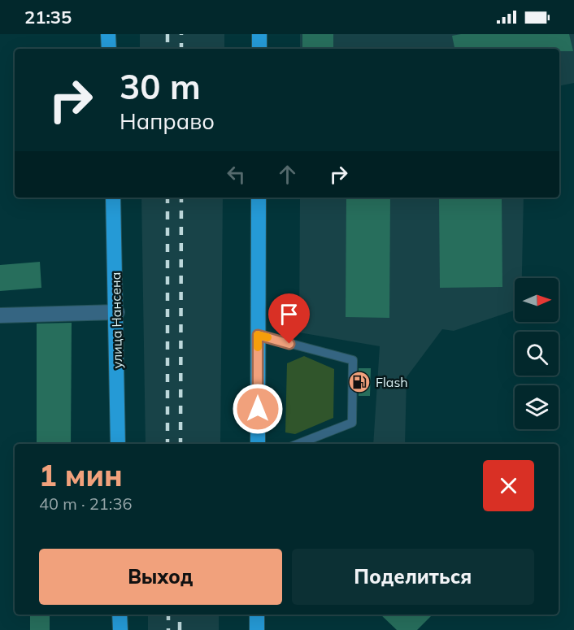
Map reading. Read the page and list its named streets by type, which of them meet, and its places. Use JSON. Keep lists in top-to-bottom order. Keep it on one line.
{"streets":{"main road":["улица Нансена"]},"places":{"fuel station":["Flash"]},"north":"right","page":{"status":"21:35","turn":["30 m","Направо"],"heading":["1 мин","40 m · 21:36"],"buttons":["Выход","Поделиться"]}}
